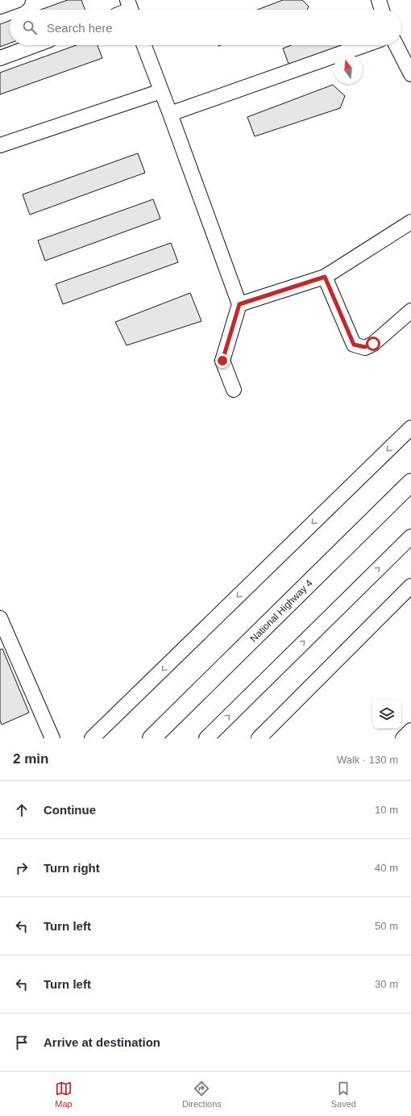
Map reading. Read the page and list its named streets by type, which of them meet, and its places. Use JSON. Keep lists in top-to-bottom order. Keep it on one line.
{"streets":{"highway":["National Highway 4"]},"north":"top","page":{"search":"Search here","heading":["2 min","Walk · 130 m"],"list":[["Continue","10 m"],["Turn right","40 m"],["Turn left","50 m"],["Turn left","30 m"],"Arrive at destination"],"nav":["Map","Directions","Saved"]}}
